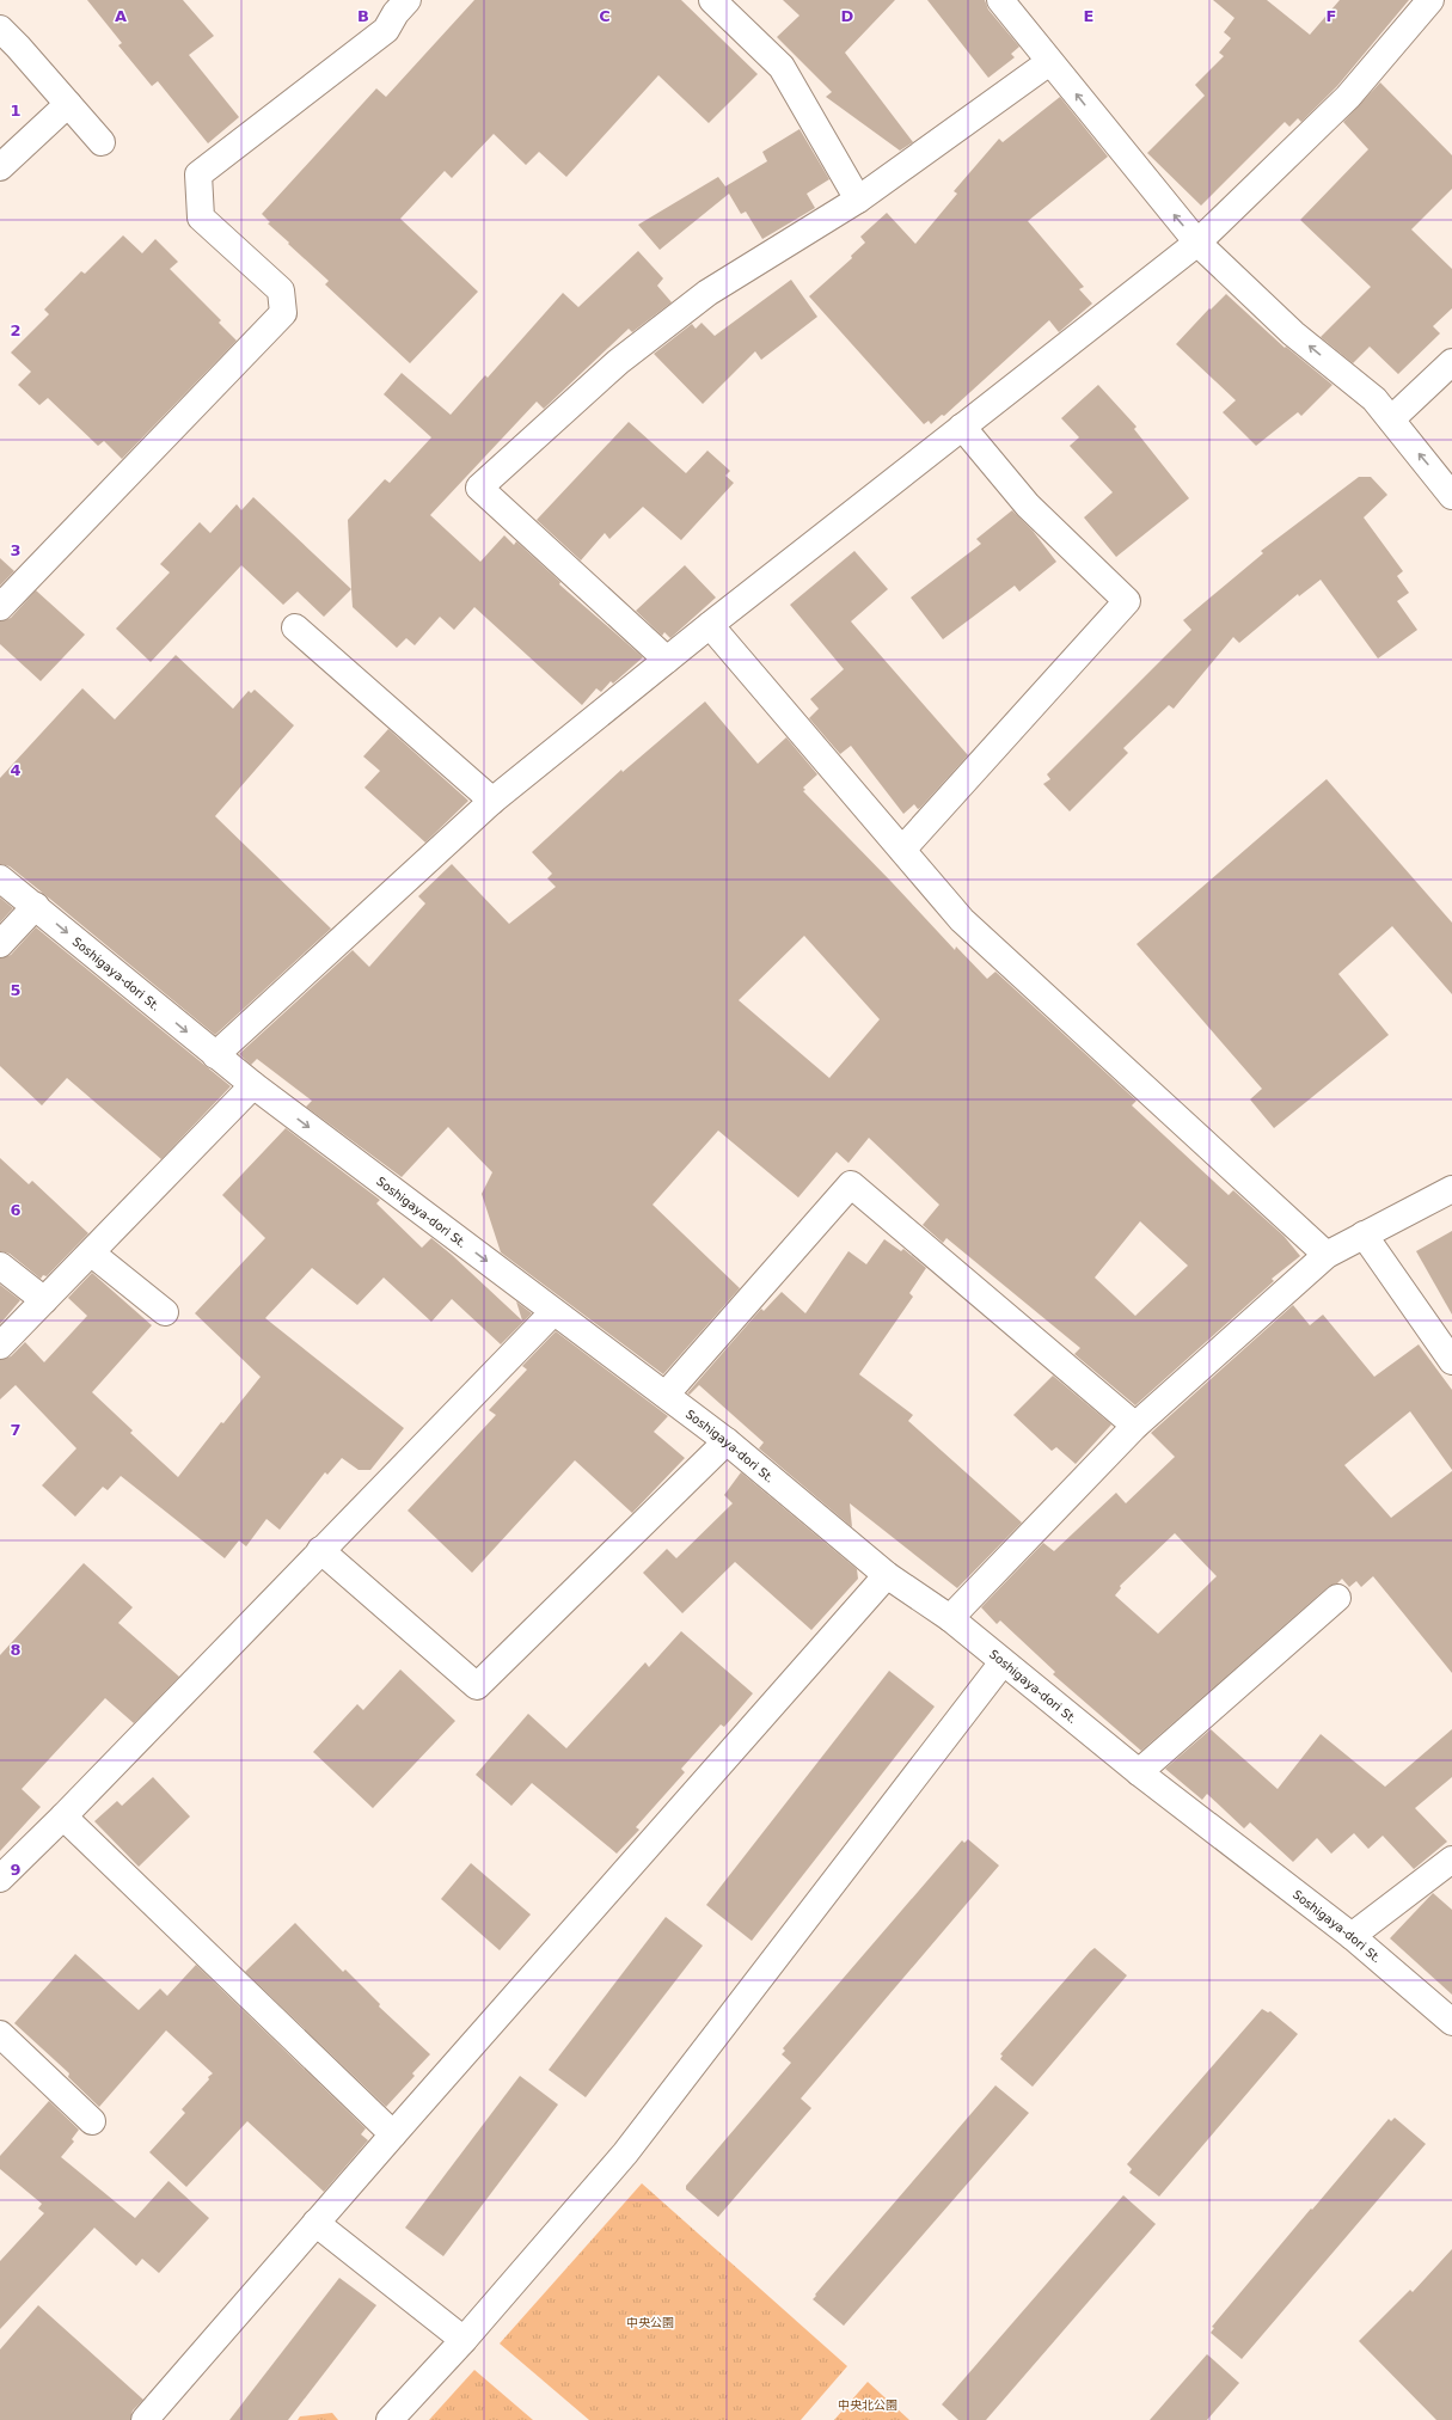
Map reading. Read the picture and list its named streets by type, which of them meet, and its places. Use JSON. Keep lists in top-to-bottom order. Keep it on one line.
{"streets":{"street":["Soshigaya-dori St."]},"parks":["中央公園","中央北公園"],"grid":{"columns":["A","B","C","D","E","F"],"rows":["1","2","3","4","5","6","7","8","9"]}}
